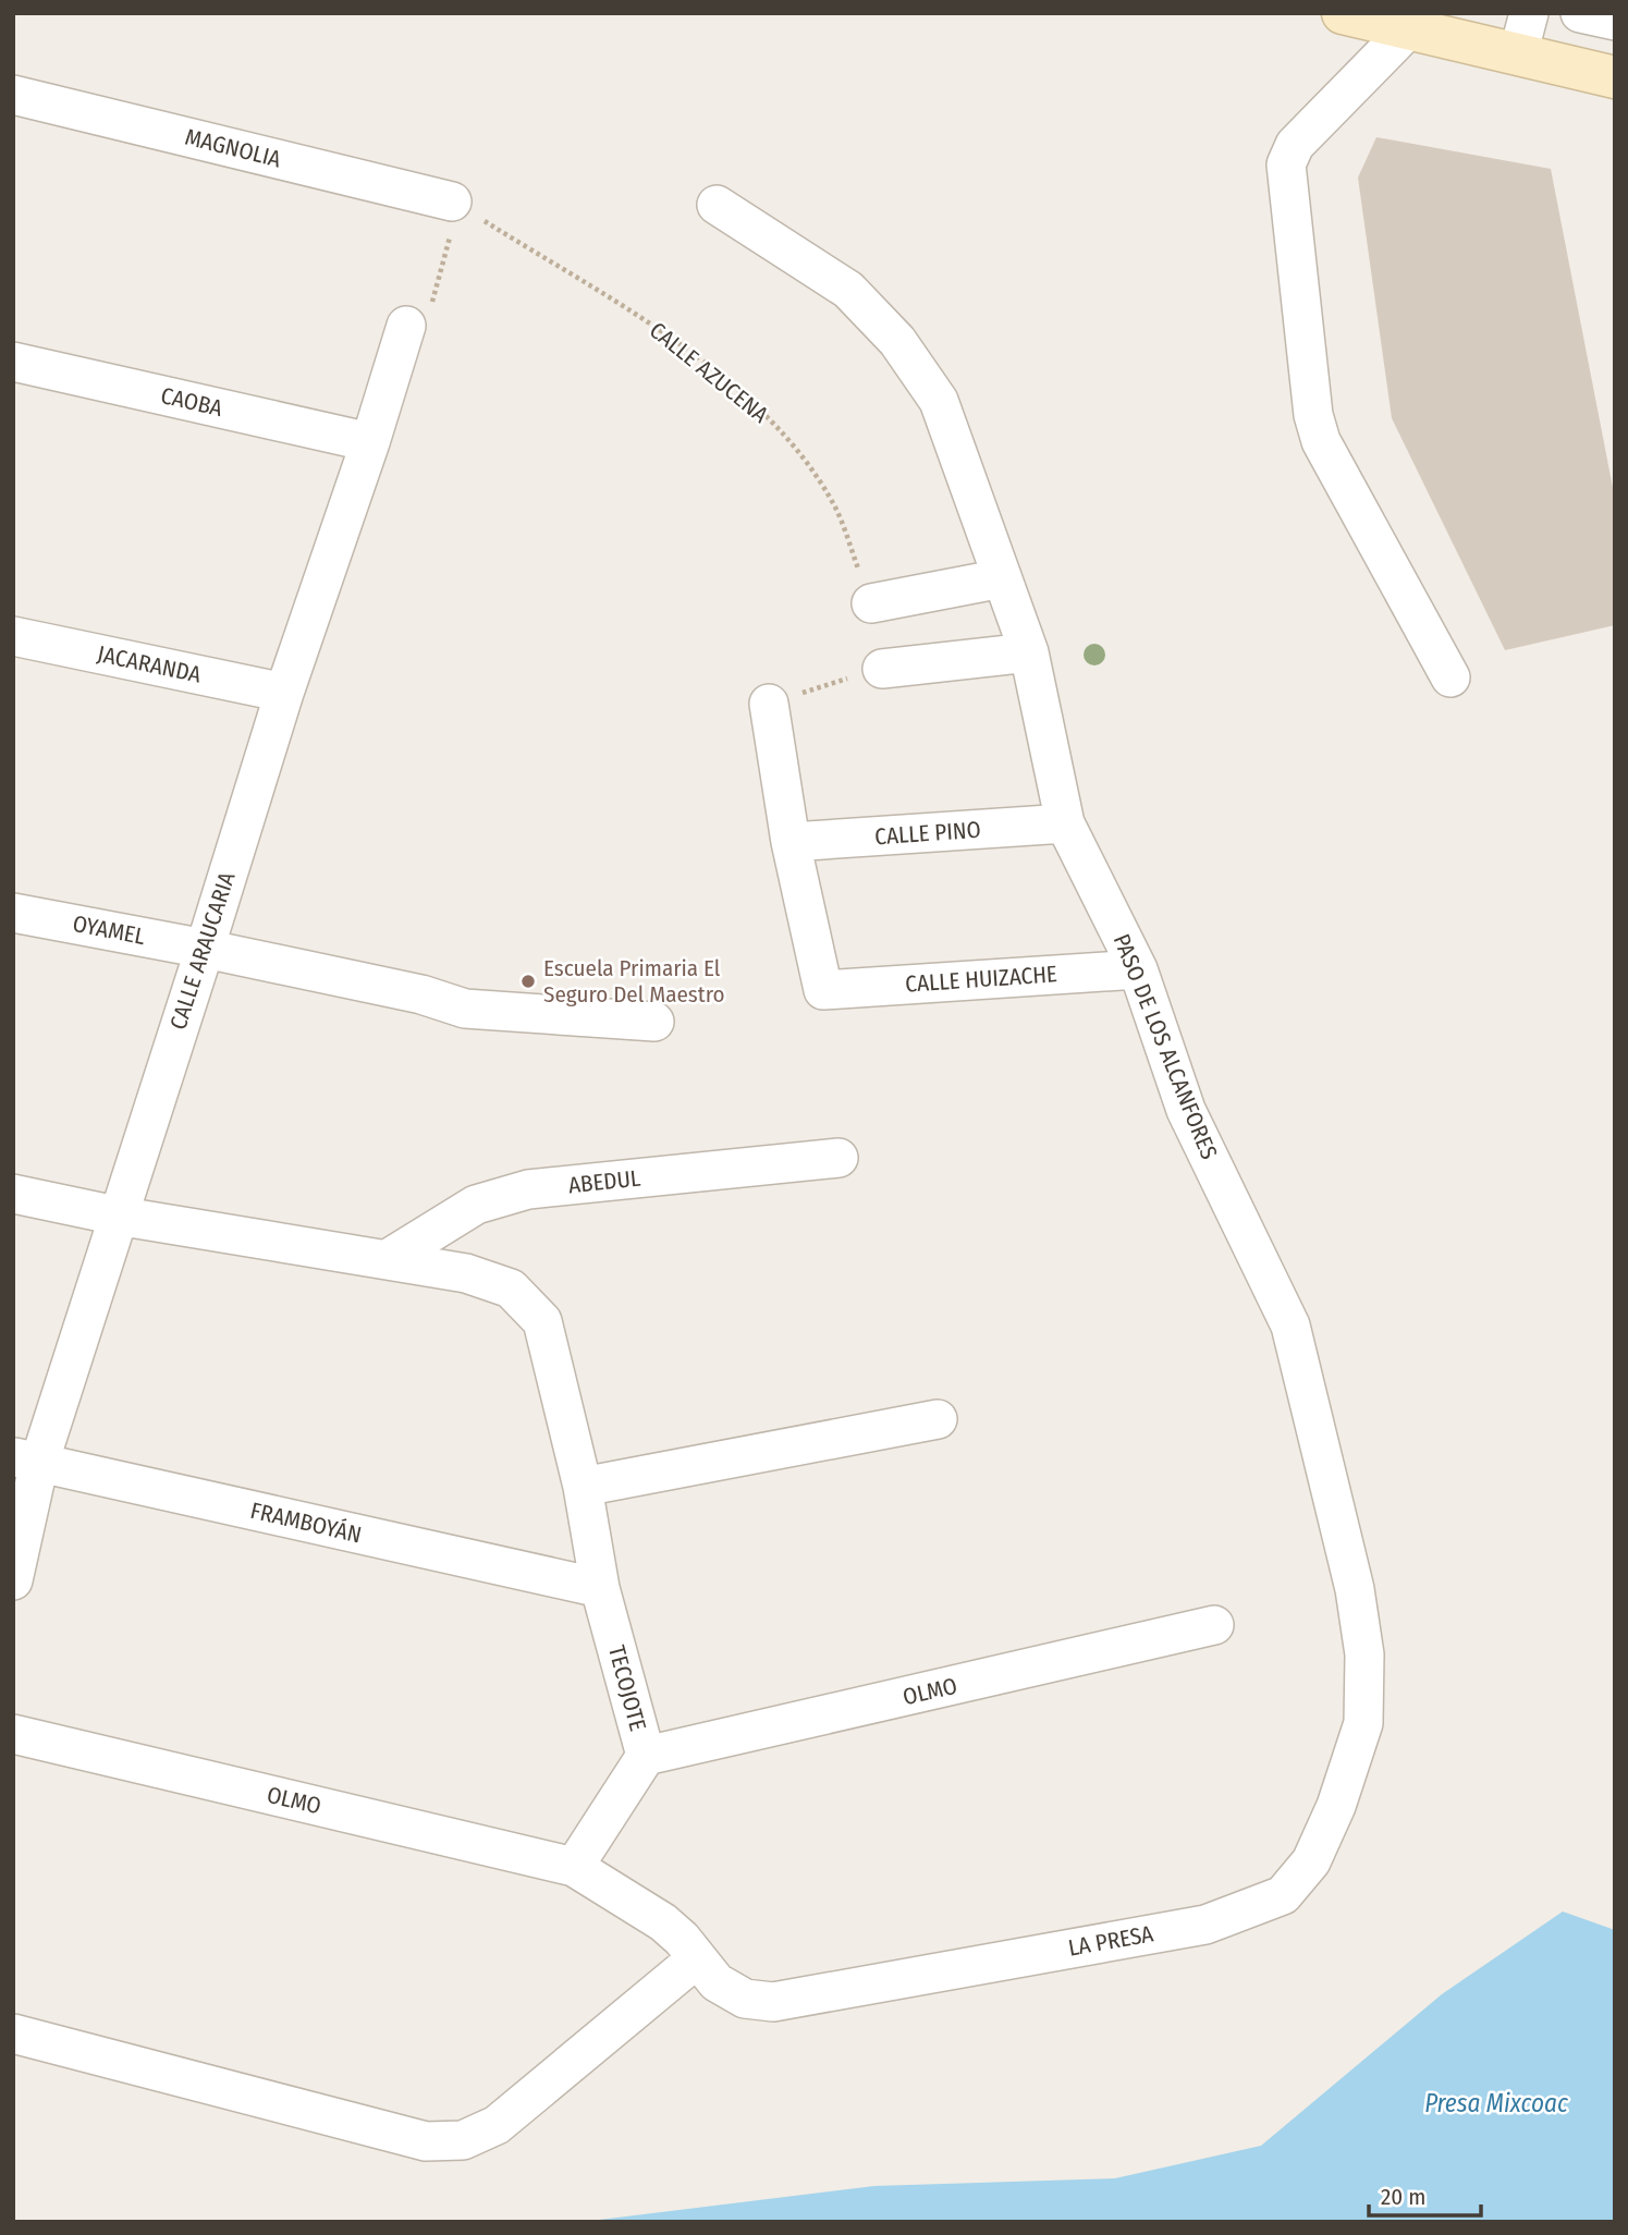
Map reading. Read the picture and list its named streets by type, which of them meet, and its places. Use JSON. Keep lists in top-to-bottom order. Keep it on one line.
{"streets":{"street":["MAGNOLIA","CAOBA","JACARANDA","CALLE PINO","OYAMEL","CALLE ARAUCARIA","CALLE HUIZACHE","PASO DE LOS ALCANFORES","ABEDUL","FRAMBOYÁN","TECOJOTE","OLMO","LA PRESA"],"path":["CALLE AZUCENA"]},"crossings":[["MAGNOLIA","CALLE AZUCENA"],["CAOBA","CALLE ARAUCARIA"],["JACARANDA","CALLE ARAUCARIA"],["CALLE PINO","CALLE HUIZACHE"],["CALLE PINO","PASO DE LOS ALCANFORES"],["OYAMEL","CALLE ARAUCARIA"],["CALLE ARAUCARIA","FRAMBOYÁN"],["CALLE HUIZACHE","PASO DE LOS ALCANFORES"],["PASO DE LOS ALCANFORES","LA PRESA"],["ABEDUL","TECOJOTE"],["FRAMBOYÁN","TECOJOTE"],["TECOJOTE","OLMO"]],"water":["Presa Mixcoac"],"places":["Escuela Primaria El Seguro Del Maestro"],"scale_bar":"20 m"}
